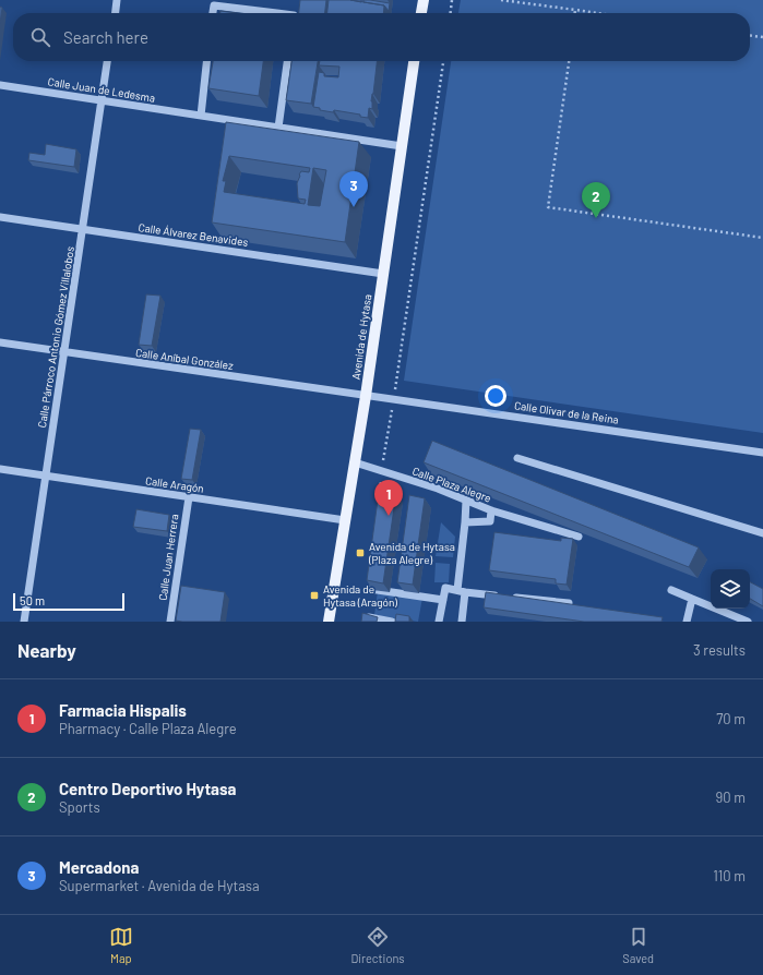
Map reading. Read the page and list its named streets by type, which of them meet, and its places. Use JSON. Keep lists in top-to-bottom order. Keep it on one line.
{"streets":{"main road":["Avenida de Hytasa"],"street":["Calle Juan de Ledesma","Calle Álvarez Benavides","Calle Párroco Antonio Gómez Villalobos","Calle Aníbal González","Calle Olivar de la Reina","Calle Aragón","Calle Plaza Alegre","Calle Juan Herrera"]},"crossings":[["Calle Juan de Ledesma","Calle Párroco Antonio Gómez Villalobos"],["Calle Juan de Ledesma","Avenida de Hytasa"],["Calle Álvarez Benavides","Calle Párroco Antonio Gómez Villalobos"],["Calle Álvarez Benavides","Avenida de Hytasa"],["Calle Párroco Antonio Gómez Villalobos","Calle Aníbal González"],["Calle Párroco Antonio Gómez Villalobos","Calle Aragón"],["Avenida de Hytasa","Calle Aníbal González"],["Avenida de Hytasa","Calle Olivar de la Reina"],["Avenida de Hytasa","Calle Aragón"],["Avenida de Hytasa","Calle Plaza Alegre"],["Calle Aníbal González","Calle Olivar de la Reina"],["Calle Aragón","Calle Juan Herrera"]],"places":{"transit":["Avenida de Hytasa (Plaza Alegre)","Avenida de Hytasa (Aragón)"]},"scale_bar":"50 m","page":{"search":"Search here","pins":["3","2","1"],"scale":"50 m","heading":["Nearby","3 results"],"list":[{"mark":"1","name":"Farmacia Hispalis","note":"Pharmacy · Calle Plaza Alegre","value":"70 m"},{"mark":"2","name":"Centro Deportivo Hytasa","note":"Sports","value":"90 m"},{"mark":"3","name":"Mercadona","note":"Supermarket · Avenida de Hytasa","value":"110 m"}],"nav":["Map","Directions","Saved"]}}
